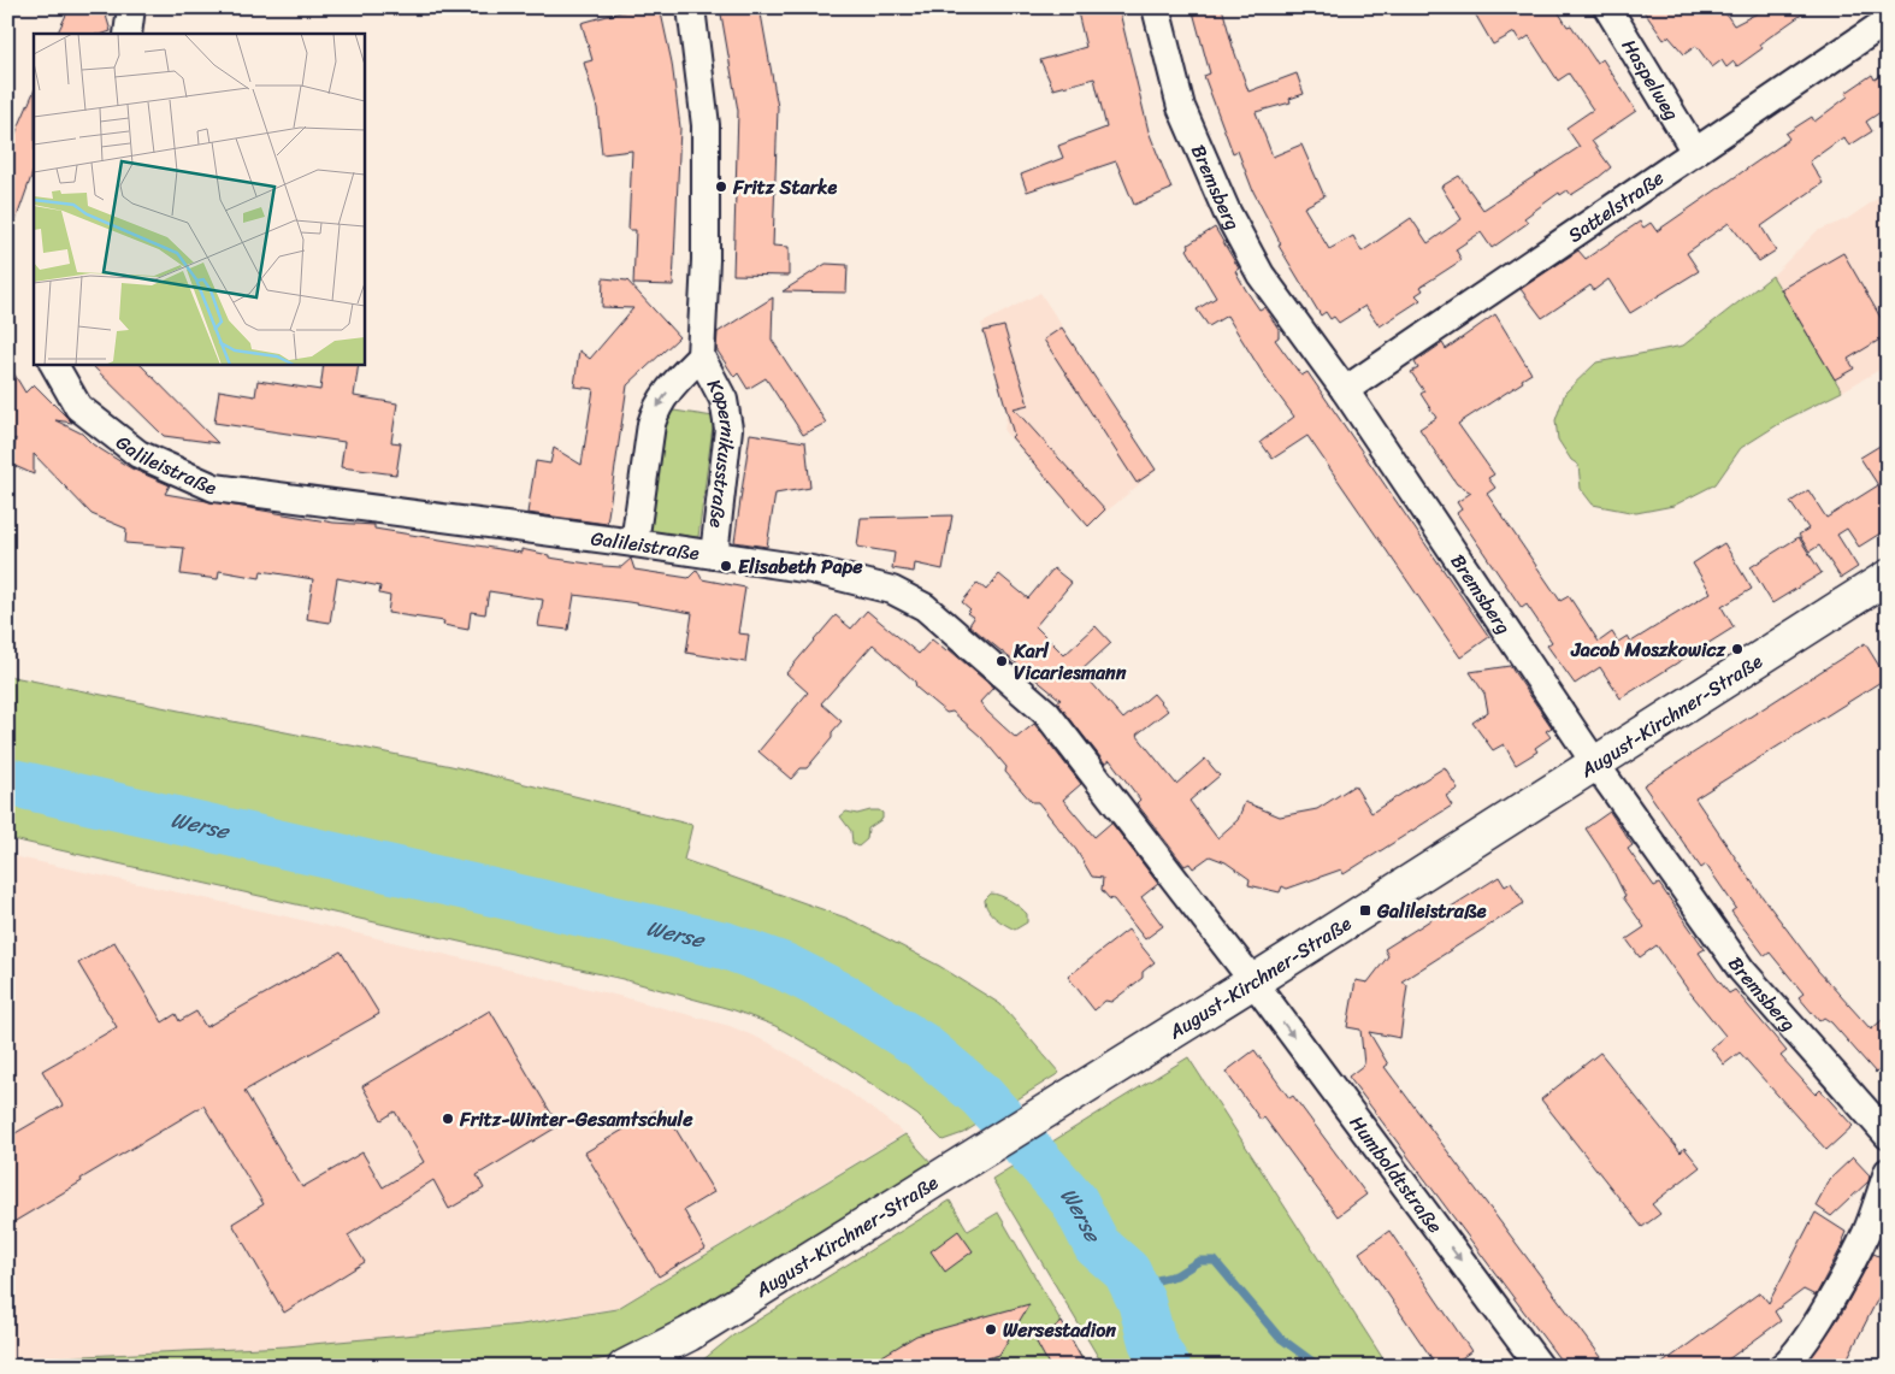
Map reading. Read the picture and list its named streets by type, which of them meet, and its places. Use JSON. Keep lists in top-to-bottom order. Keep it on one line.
{"streets":{"street":["Haspelweg","Bremsberg","Sattelstraße","Kopernikusstraße","Galileistraße","August-Kirchner-Straße","Humboldtstraße"]},"crossings":[["Haspelweg","Sattelstraße"],["Bremsberg","Sattelstraße"],["Bremsberg","August-Kirchner-Straße"],["Kopernikusstraße","Galileistraße"],["Galileistraße","August-Kirchner-Straße"],["Galileistraße","Humboldtstraße"],["August-Kirchner-Straße","Humboldtstraße"]],"one_way":["Humboldtstraße"],"water":["Werse"],"places":{"other":["Fritz Starke","Elisabeth Pape","Jacob Moszkowicz","Karl Vicariesmann","Fritz-Winter-Gesamtschule","Wersestadion"],"transit":["Galileistraße"]}}
